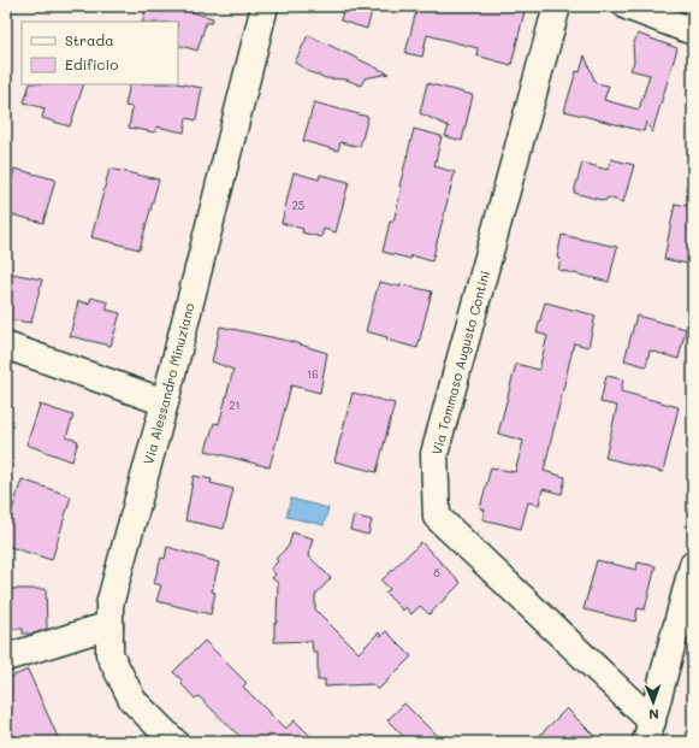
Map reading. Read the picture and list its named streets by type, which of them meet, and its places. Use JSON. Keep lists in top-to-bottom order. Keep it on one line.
{"streets":{"street":["Via Tommaso Augusto Contini","Via Alessandro Minuziano"]},"house_numbers":["25","16","21","8"],"legend":["Strada","Edificio"],"north":"bottom"}
